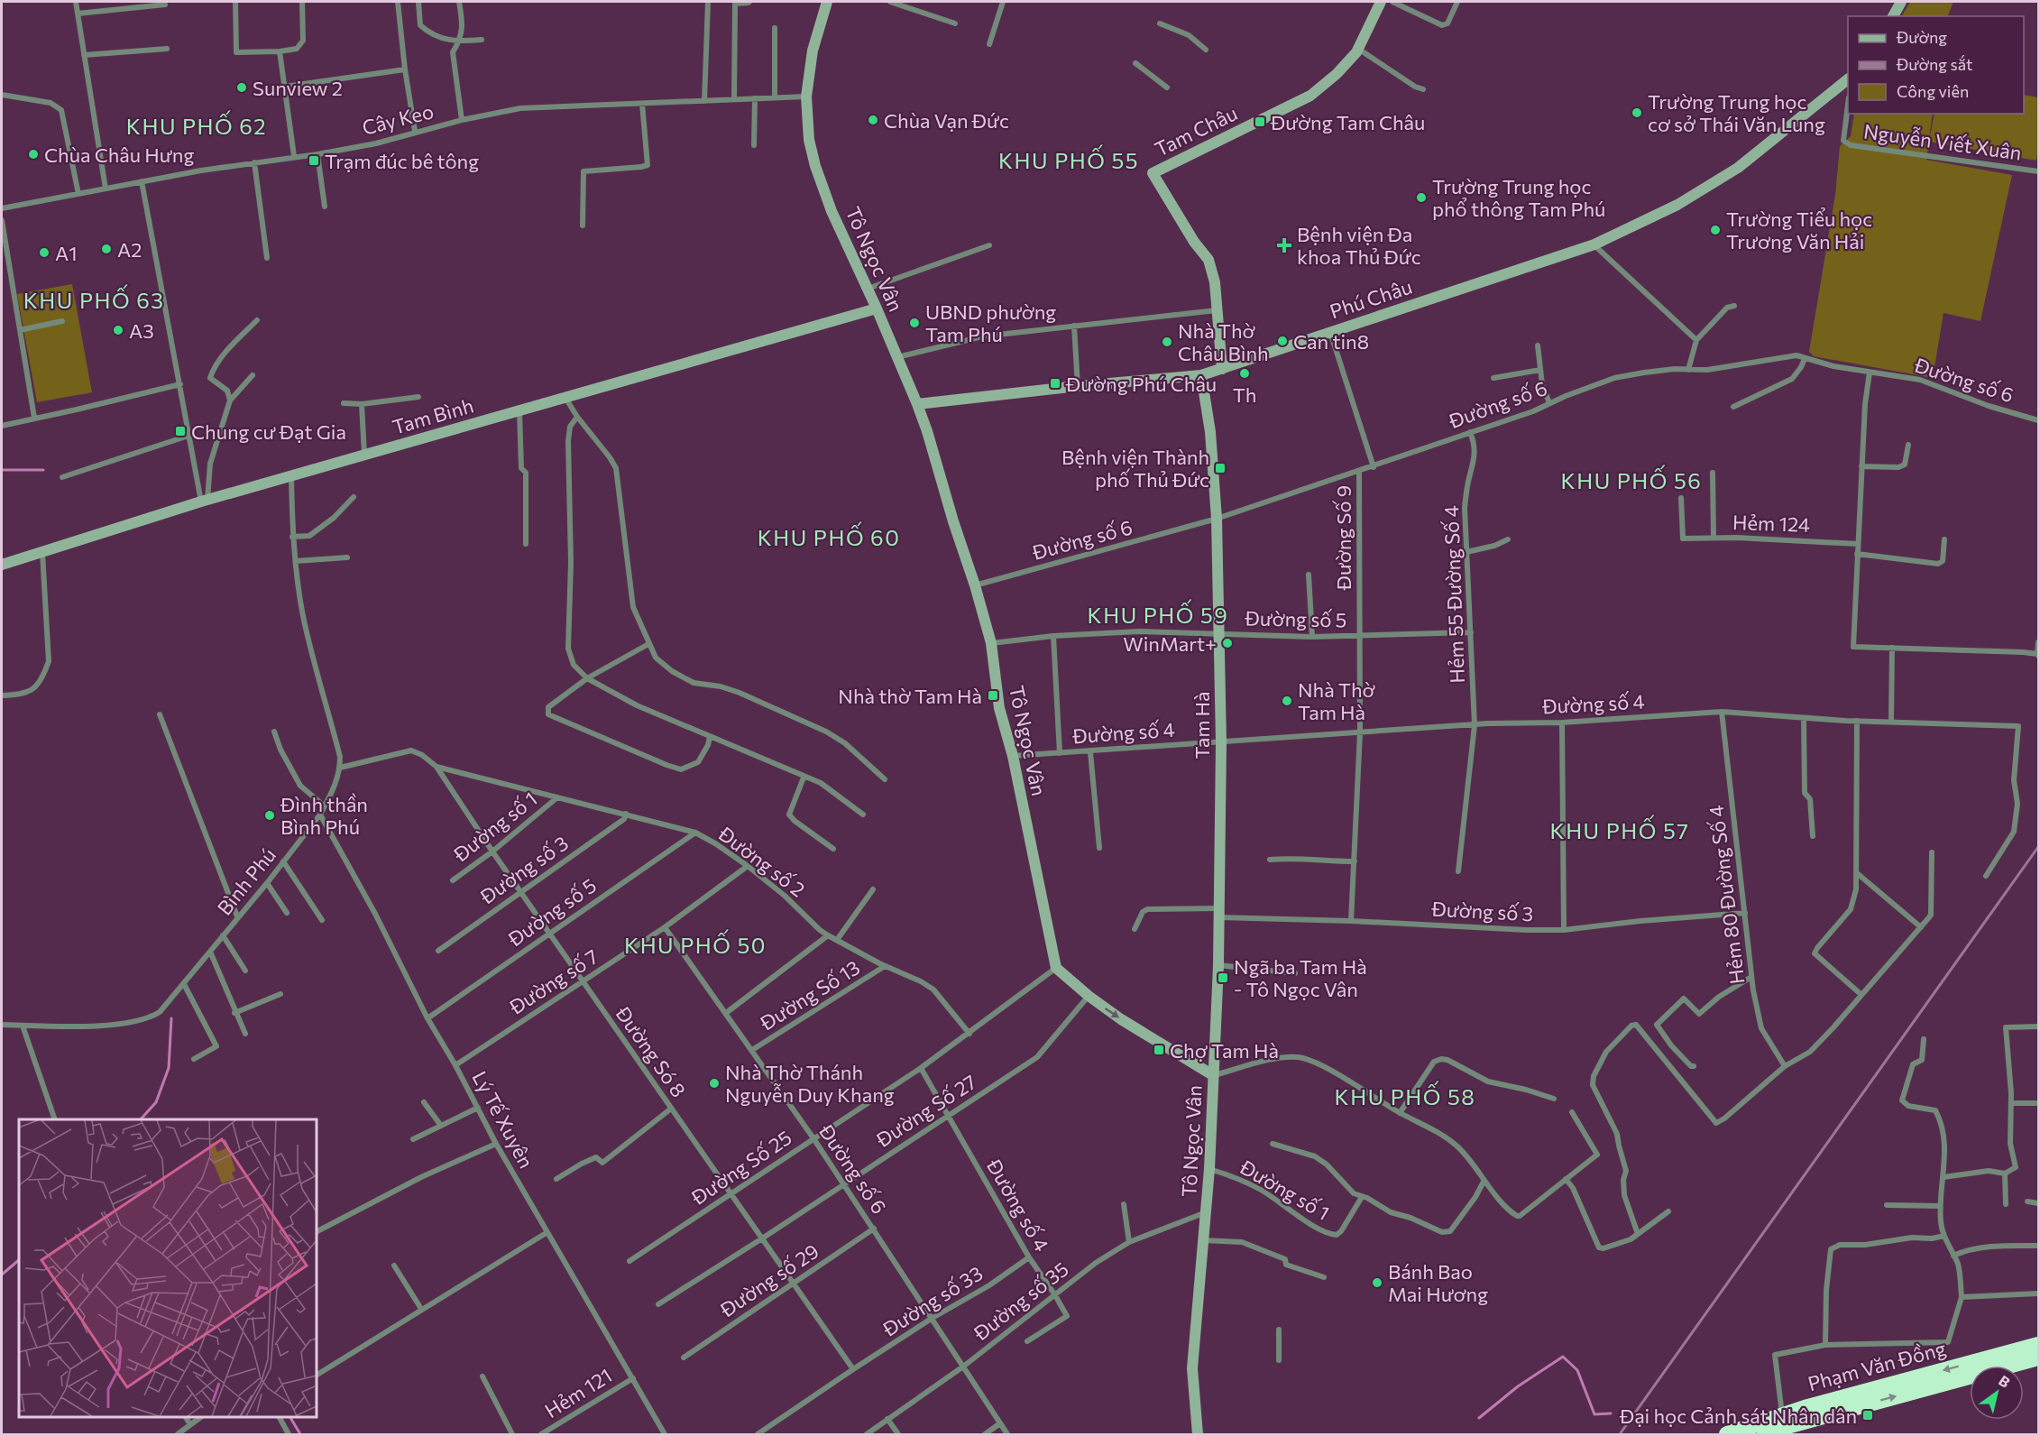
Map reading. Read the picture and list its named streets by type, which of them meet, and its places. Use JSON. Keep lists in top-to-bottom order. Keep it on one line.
{"streets":{"highway":["Phạm Văn Đồng"],"main road":["Tam Châu","Tô Ngọc Vân","Phú Châu","Tam Bình","Tam Hà"],"street":["Cây Keo","Nguyễn Viết Xuân","Đường số 6","Hẻm 124","Đường Số 9","Hẻm 55 Đường Số 4","Đường số 5","Đường số 4","Đường số 1","Đường số 2","Đường số 3","Bình Phú","Hẻm 80 Đường Số 4","Đường số 7","Đường Số 13","Đường Só 8","Đường Số 27","Lý Tế Xuyên","Đường Số 25","Đường số 29","Đường số 33","Đường số 35","Hẻm 121"]},"crossings":[["Cây Keo","Tô Ngọc Vân"],["Tam Châu","Phú Châu"],["Tô Ngọc Vân","Phú Châu"],["Tô Ngọc Vân","Đường số 6"],["Tô Ngọc Vân","Tam Bình"],["Tô Ngọc Vân","Đường số 5"],["Tô Ngọc Vân","Đường số 4"],["Tô Ngọc Vân","Tam Hà"],["Tô Ngọc Vân","Đường số 1"],["Tô Ngọc Vân","Đường Số 27"],["Tô Ngọc Vân","Đường Số 25"],["Tô Ngọc Vân","Đường số 35"],["Phú Châu","Tam Hà"],["Đường số 6","Đường Số 9"],["Đường số 6","Hẻm 55 Đường Số 4"],["Đường số 6","Tam Hà"],["Đường số 6","Đường số 7"],["Đường số 6","Đường Số 13"],["Đường số 6","Đường Số 27"],["Đường số 6","Đường Số 25"],["Đường số 6","Đường số 29"],["Đường số 6","Đường số 33"],["Đường số 6","Đường số 35"],["Tam Bình","Bình Phú"],["Đường Số 9","Đường số 5"],["Đường Số 9","Đường số 4"],["Đường Số 9","Đường số 3"],["Hẻm 55 Đường Số 4","Đường số 5"],["Hẻm 55 Đường Số 4","Đường số 4"],["Đường số 5","Tam Hà"],["Đường số 5","Đường số 2"],["Đường số 5","Đường Só 8"],["Đường số 5","Lý Tế Xuyên"],["Đường số 4","Tam Hà"],["Đường số 4","Hẻm 80 Đường Số 4"],["Đường số 4","Đường Số 27"],["Đường số 4","Đường Số 25"],["Đường số 4","Đường số 33"],["Đường số 4","Đường số 35"],["Tam Hà","Đường số 3"],["Đường số 1","Đường số 2"],["Đường số 1","Đường Só 8"],["Đường số 2","Đường số 3"],["Đường số 2","Đường số 7"],["Đường số 2","Đường Số 13"],["Đường số 2","Đường Só 8"],["Đường số 2","Đường Số 25"],["Đường số 3","Hẻm 80 Đường Số 4"],["Đường số 3","Đường Só 8"],["Bình Phú","Đường Só 8"],["Bình Phú","Lý Tế Xuyên"],["Đường số 7","Đường Só 8"],["Đường số 7","Lý Tế Xuyên"],["Đường Só 8","Đường Số 27"],["Đường Só 8","Đường Số 25"],["Đường Só 8","Đường số 29"],["Đường Só 8","Đường số 33"],["Lý Tế Xuyên","Hẻm 121"]],"districts":["KHU PHỐ 62","KHU PHỐ 55","KHU PHỐ 63","KHU PHỐ 56","KHU PHỐ 60","KHU PHỐ 59","KHU PHỐ 57","KHU PHỐ 50","KHU PHỐ 58"],"places":{"other":["Sunview 2","Trường Trung học cơ sở Thái Văn Lung","Chùa Vạn Đức","Chùa Châu Hưng","Trường Trung học phổ thông Tam Phú","Trường Tiểu học Trương Văn Hải","A2","A1","UBND phường Tam Phú","A3","Can tin8","Nhà Thờ Châu Bình","Th","WinMart+","Nhà Thờ Tam Hà","Đình thần Bình Phú","Nhà Thờ Thánh Nguyễn Duy Khang","Bánh Bao Mai Hương"],"transit":["Đường Tam Châu","Trạm đúc bê tông","Đường Phú Châu","Chung cư Đạt Gia","Bệnh viện Thành phố Thủ Đức","Nhà thờ Tam Hà","Ngã ba Tam Hà - Tô Ngọc Vân","Chợ Tam Hà","Đại học Cảnh sát Nhân dân"],"health":["Bệnh viện Đa khoa Thủ Đức"]},"legend":["Đường","Đường sắt","Công viên"],"north":"top right"}
